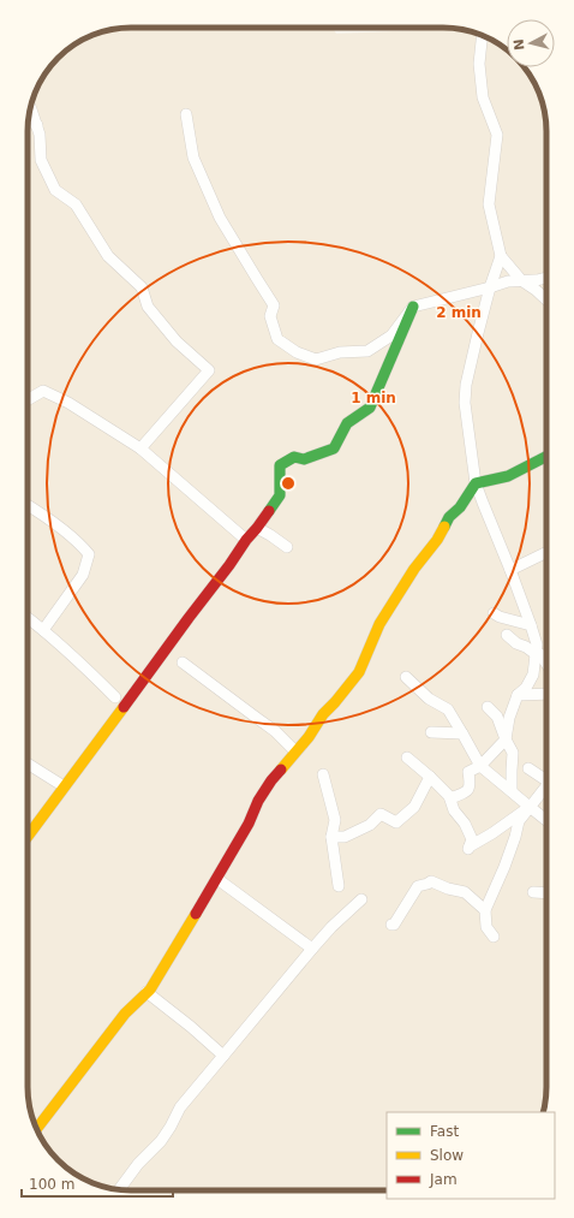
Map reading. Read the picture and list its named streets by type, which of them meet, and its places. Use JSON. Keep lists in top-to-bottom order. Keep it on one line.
{"legend":["Fast","Slow","Jam"],"scale_bar":"100 m","north":"left","rings":["2 min","1 min"]}
